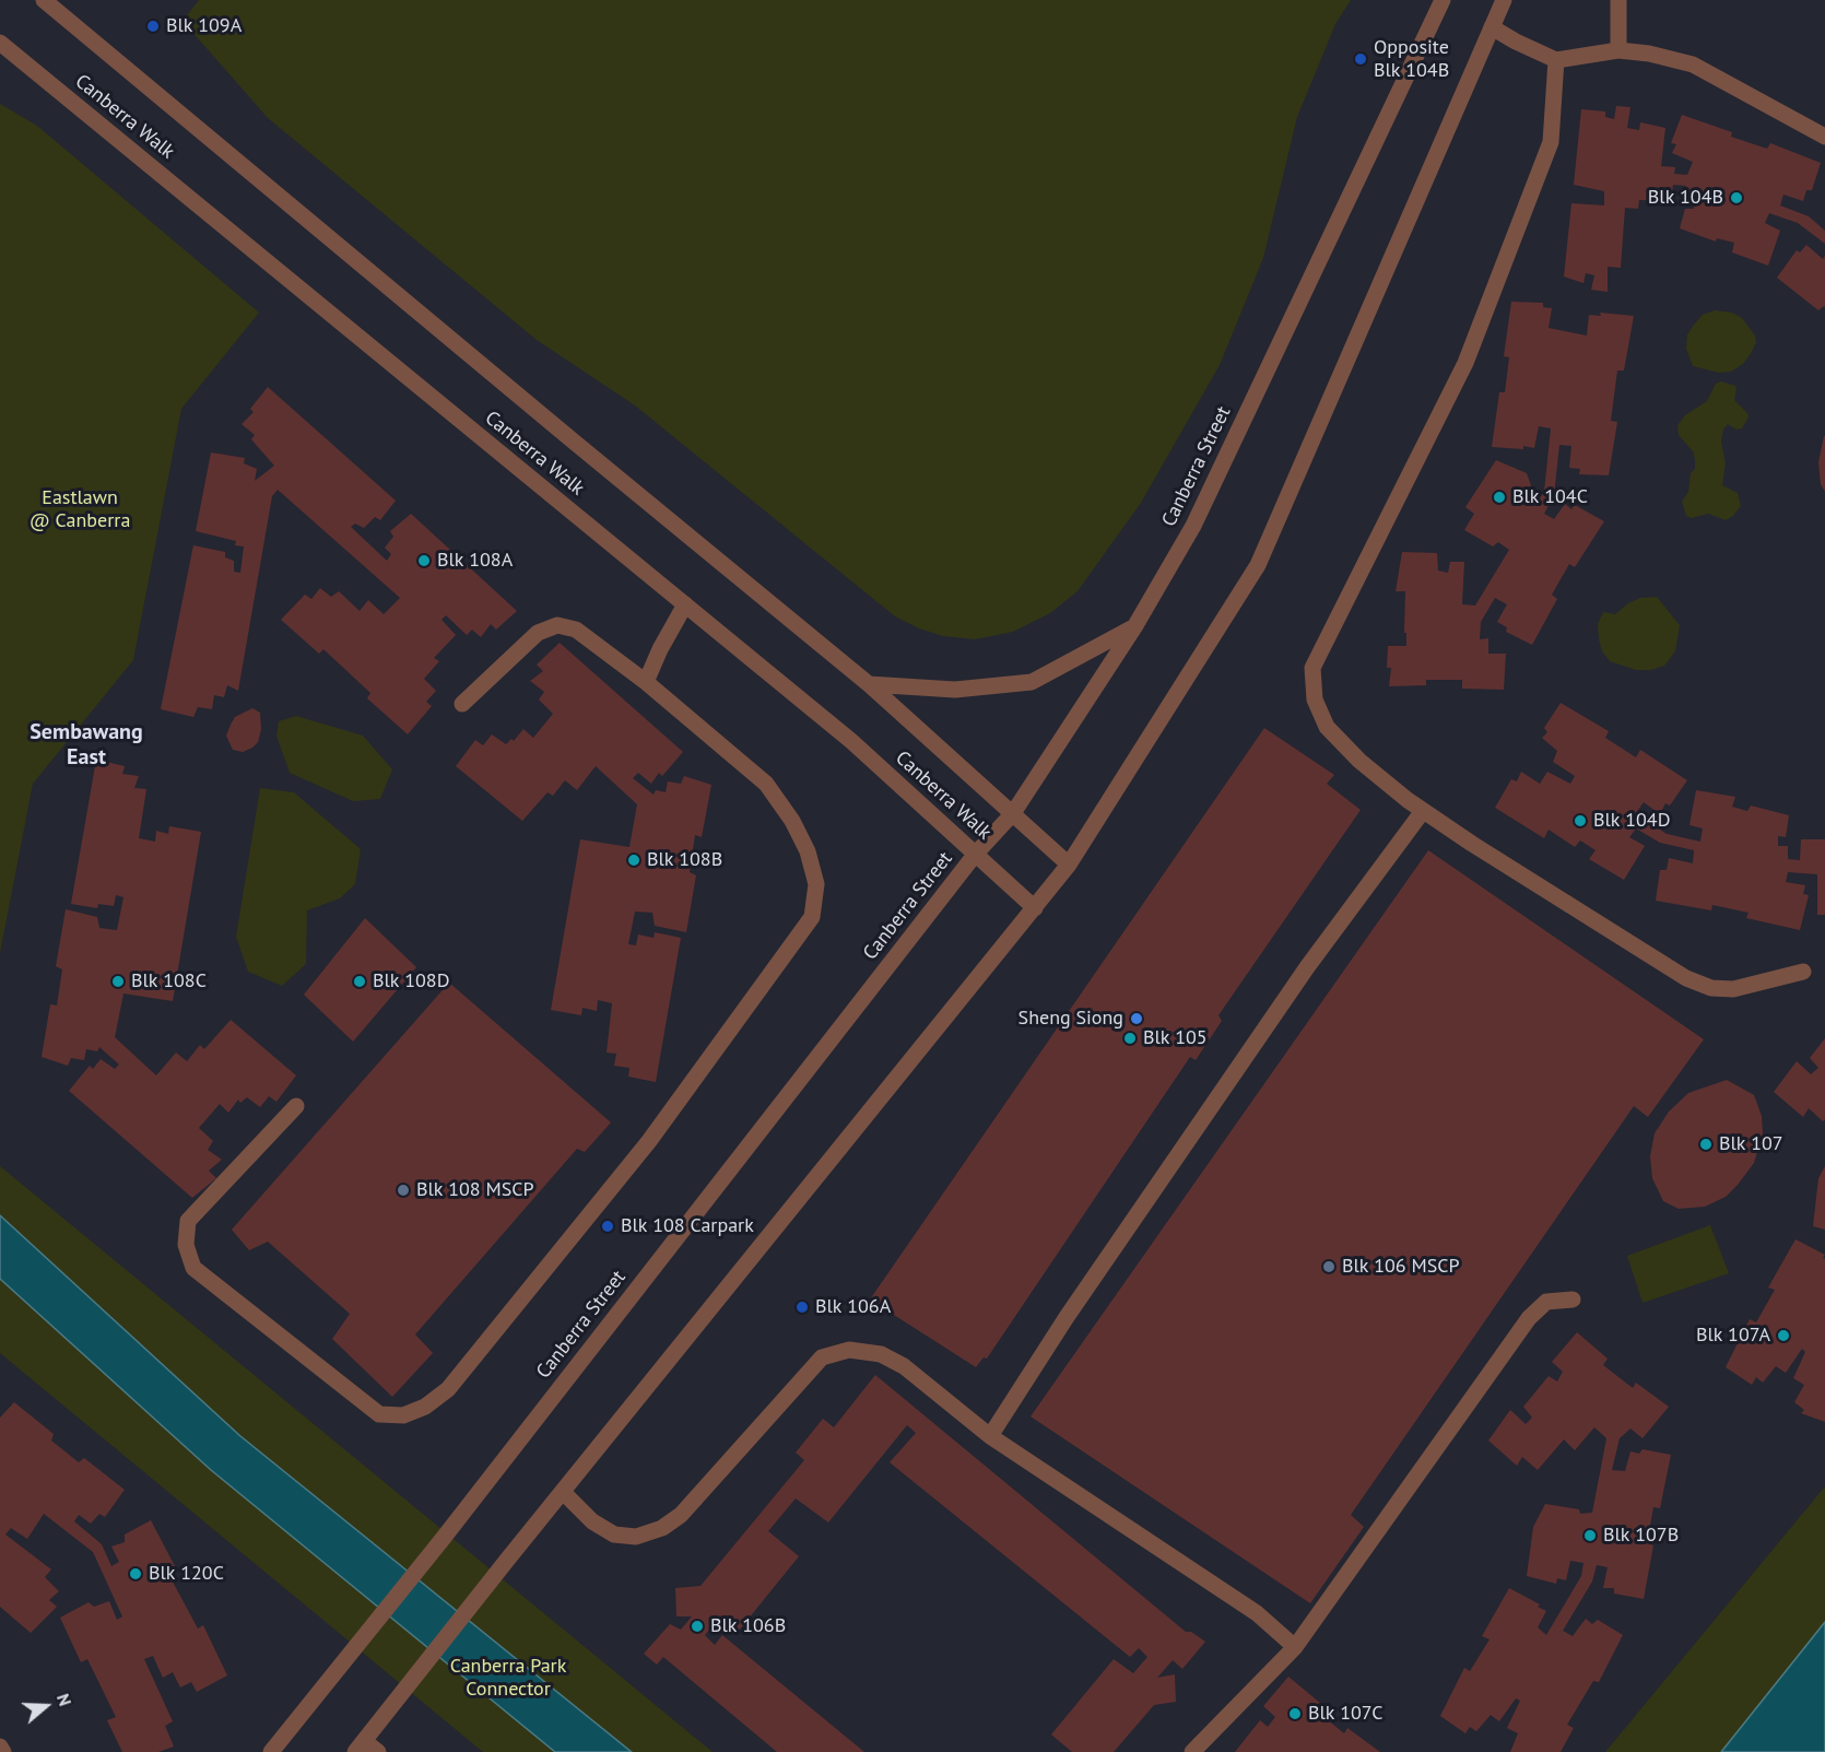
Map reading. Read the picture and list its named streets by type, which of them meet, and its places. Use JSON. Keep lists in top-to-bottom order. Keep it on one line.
{"streets":{"street":["Canberra Walk","Canberra Street"]},"crossings":[["Canberra Walk","Canberra Street"]],"districts":["Sembawang East"],"parks":["Eastlawn @ Canberra","Canberra Park Connector"],"places":["Blk 109A","Opposite Blk 104B","Blk 104B","Blk 104C","Blk 108A","Blk 104D","Blk 108B","Blk 108C","Blk 108D","Sheng Siong","Blk 105","Blk 107","Blk 108 MSCP","Blk 108 Carpark","Blk 106 MSCP","Blk 106A","Blk 107A","Blk 107B","Blk 120C","Blk 106B","Blk 107C"],"north":"right"}
